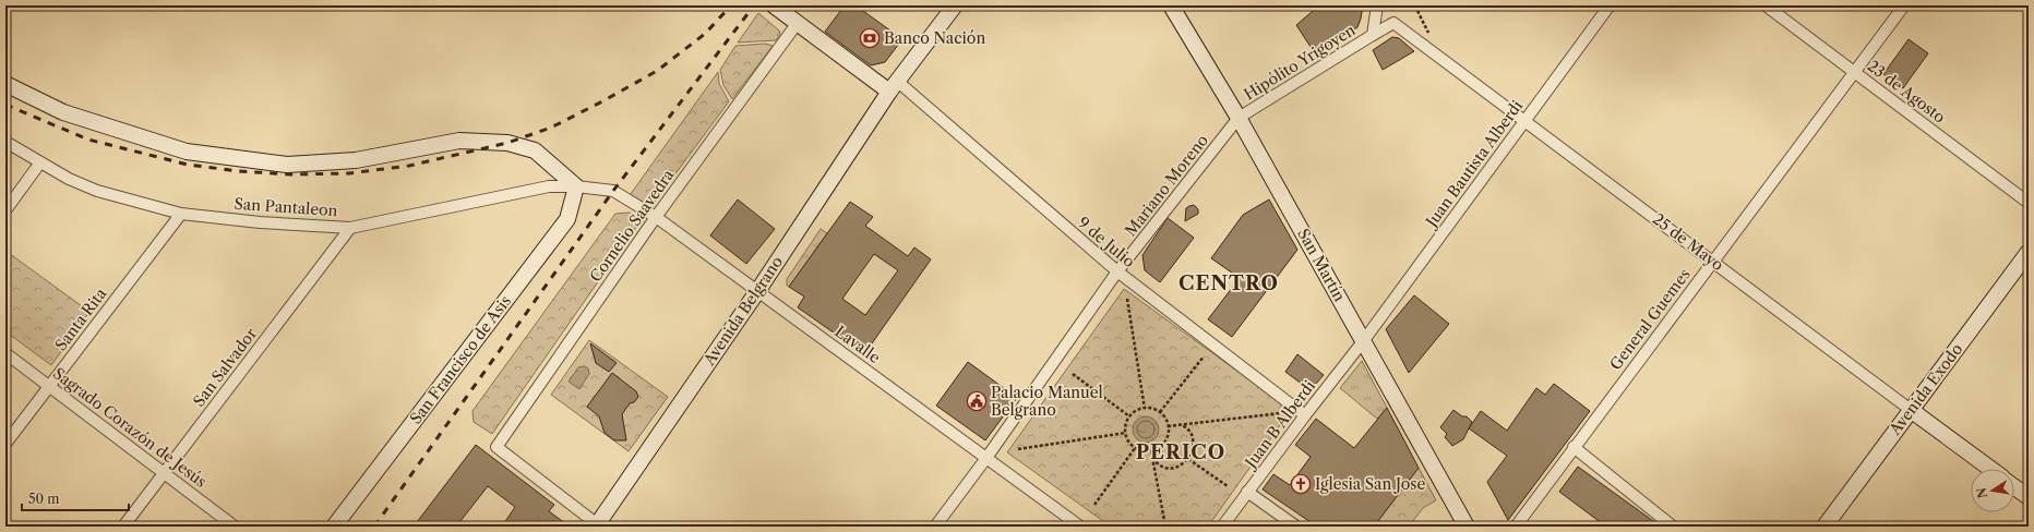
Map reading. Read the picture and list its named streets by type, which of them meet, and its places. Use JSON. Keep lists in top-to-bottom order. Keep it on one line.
{"streets":{"street":["Hipólito Yrigoyen","23 de Agosto","Juan Bautista Alberdi","Mariano Moreno","San Pantaleon","Cornelio Saavedra","9 de Julio","25 de Mayo","San Martín","Avenida Belgrano","Santa Rita","General Guemes","Lavalle","San Francisco de Asis","San Salvador","Avenida Exodo","Juan B Alberdi","Sagrado Corazón de Jesús"]},"crossings":[["Hipólito Yrigoyen","Mariano Moreno"],["Hipólito Yrigoyen","25 de Mayo"],["Hipólito Yrigoyen","San Martín"],["23 de Agosto","General Guemes"],["Juan Bautista Alberdi","25 de Mayo"],["Juan Bautista Alberdi","San Martín"],["Juan Bautista Alberdi","Juan B Alberdi"],["Mariano Moreno","9 de Julio"],["Mariano Moreno","San Martín"],["Mariano Moreno","Lavalle"],["San Pantaleon","Santa Rita"],["San Pantaleon","Lavalle"],["San Pantaleon","San Francisco de Asis"],["San Pantaleon","San Salvador"],["Cornelio Saavedra","Avenida Belgrano"],["Cornelio Saavedra","Lavalle"],["9 de Julio","Avenida Belgrano"],["9 de Julio","Juan B Alberdi"],["25 de Mayo","General Guemes"],["25 de Mayo","Avenida Exodo"],["San Martín","Juan B Alberdi"],["Avenida Belgrano","Lavalle"],["Santa Rita","Sagrado Corazón de Jesús"],["San Salvador","Sagrado Corazón de Jesús"]],"districts":["CENTRO","PERICO"],"places":{"bank":["Banco Nación"],"public building":["Palacio Manuel Belgrano"],"church":["Iglesia San Jose"]},"scale_bar":"50 m","north":"left"}
